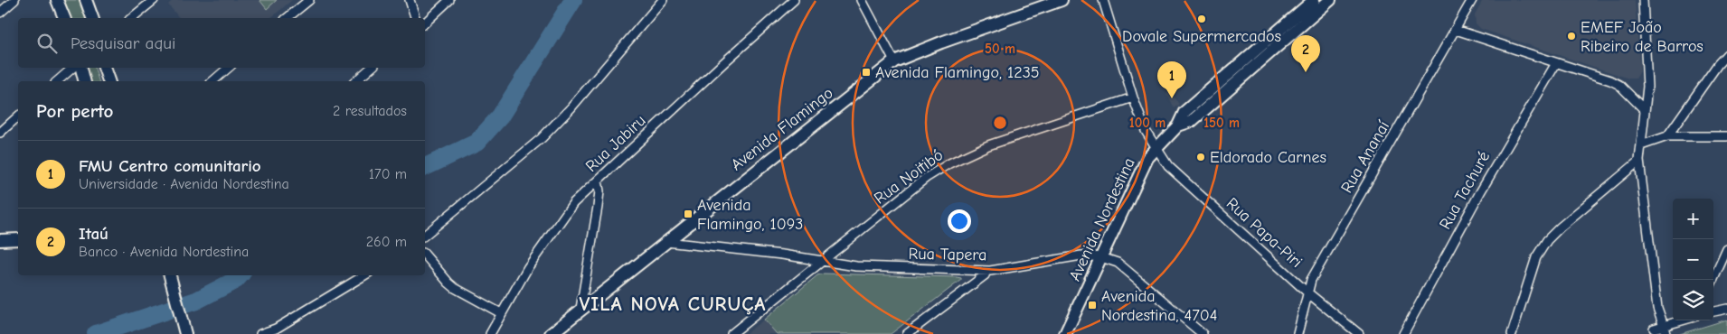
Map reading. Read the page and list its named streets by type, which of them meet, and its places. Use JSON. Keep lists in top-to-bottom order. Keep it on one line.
{"streets":{"street":["Avenida Flamingo","Rua Jabiru","Rua Ananaí","Rua Noitibó","Rua Tachuré","Avenida Nordestina","Rua Papa-Piri","Rua Tapera"]},"crossings":[["Avenida Flamingo","Rua Tapera"],["Rua Ananaí","Rua Papa-Piri"],["Rua Noitibó","Rua Papa-Piri"],["Rua Noitibó","Rua Tapera"],["Avenida Nordestina","Rua Papa-Piri"],["Avenida Nordestina","Rua Tapera"]],"districts":["VILA NOVA CURUÇA"],"places":{"other":["Dovale Supermercados","EMEF João Ribeiro de Barros","Eldorado Carnes"],"transit":["Avenida Flamingo, 1235","Avenida Flamingo, 1093","Avenida Nordestina, 4704"]},"page":{"search":"Pesquisar aqui","pins":["2","1"],"heading":["Por perto","2 resultados"],"list":[{"mark":"1","name":"FMU Centro comunitario","note":"Universidade · Avenida Nordestina","value":"170 m"},{"mark":"2","name":"Itaú","note":"Banco · Avenida Nordestina","value":"260 m"}],"map_buttons":["+","−"]},"rings":["50 m","100 m","150 m"]}
